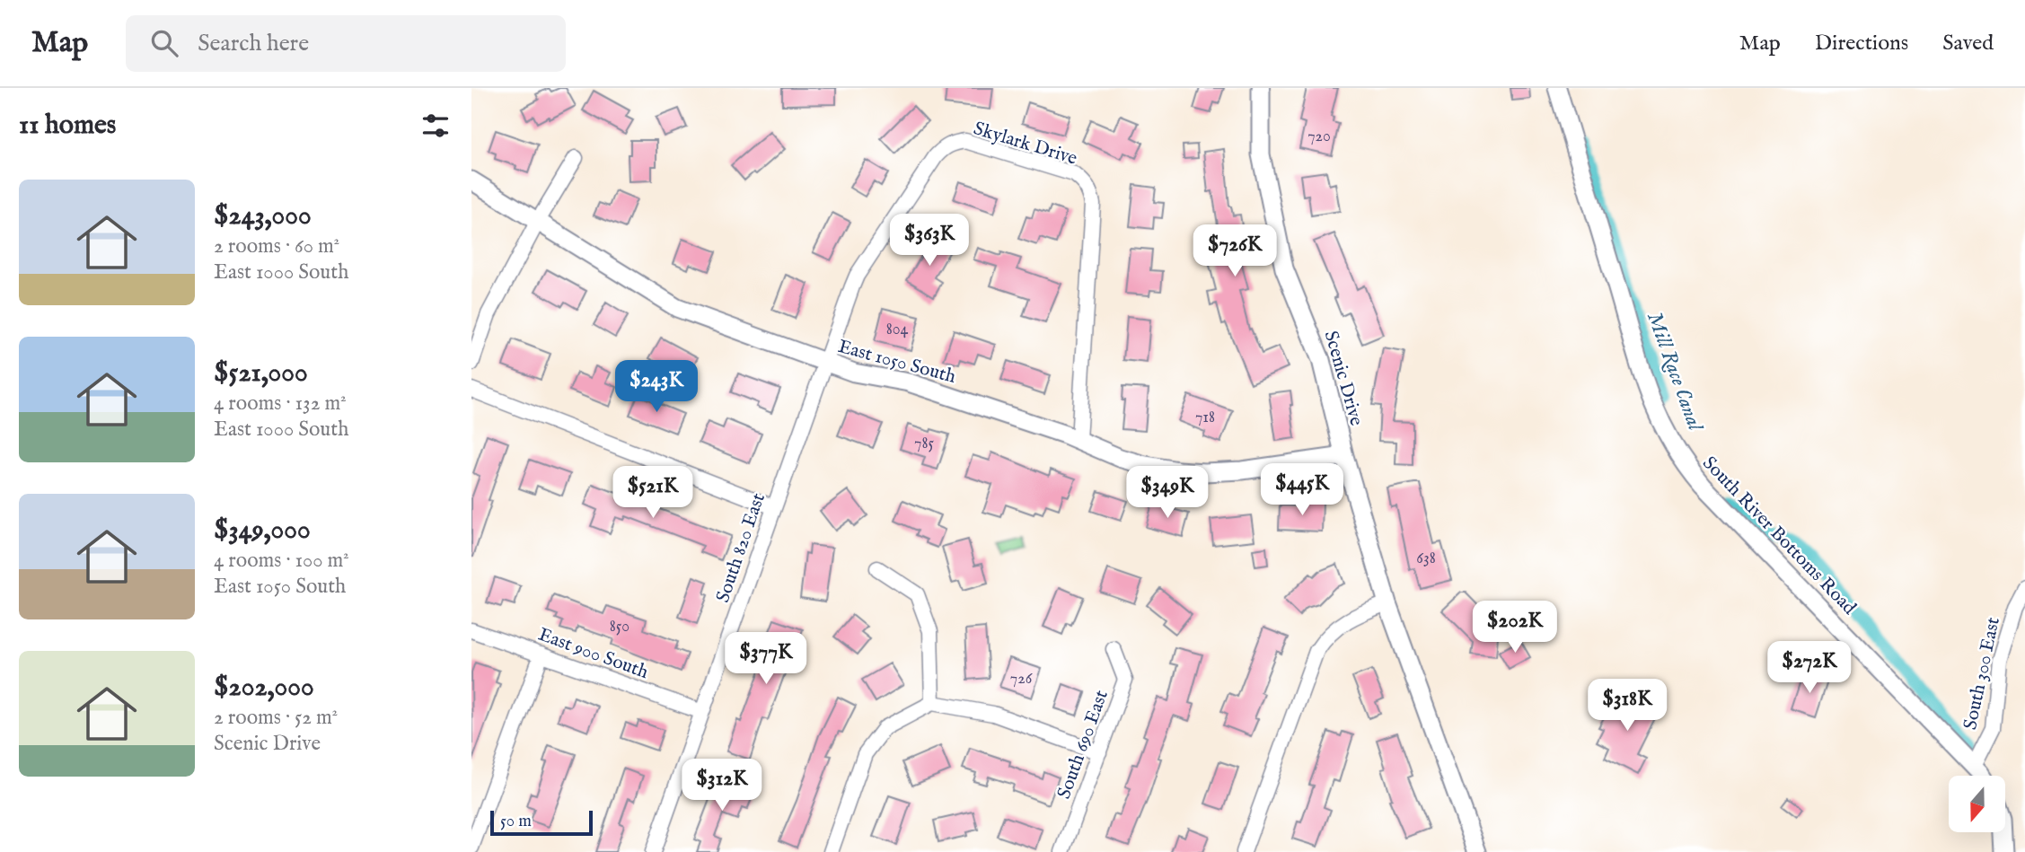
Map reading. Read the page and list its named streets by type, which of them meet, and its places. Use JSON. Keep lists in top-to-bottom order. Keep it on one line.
{"streets":{"street":["Skylark Drive","East 1050 South","Scenic Drive","South River Bottoms Road","South 820 East","East 900 South","South 300 East","South 690 East"]},"crossings":[["Skylark Drive","East 1050 South"],["Skylark Drive","South 820 East"],["East 1050 South","Scenic Drive"],["East 1050 South","South 820 East"],["South River Bottoms Road","South 300 East"],["South 820 East","East 900 South"]],"water":["Mill Race Canal"],"house_numbers":["720","804","718","785","638","850","726"],"scale_bar":"50 m","north":"bottom","page":{"header":"Map","search":"Search here","nav":["Map","Directions","Saved"],"heading":"11 homes","list":[{"name":"$243,000","note":"2 rooms · 60 m² · East 1000 South"},{"name":"$521,000","note":"4 rooms · 132 m² · East 1000 South"},{"name":"$349,000","note":"4 rooms · 100 m² · East 1050 South"},{"name":"$202,000","note":"2 rooms · 52 m² · Scenic Drive"}],"price":["$363K","$726K","$243K","$445K","$521K","$349K","$202K","$377K","$272K","$318K","$312K"],"scale":"50 m"}}
